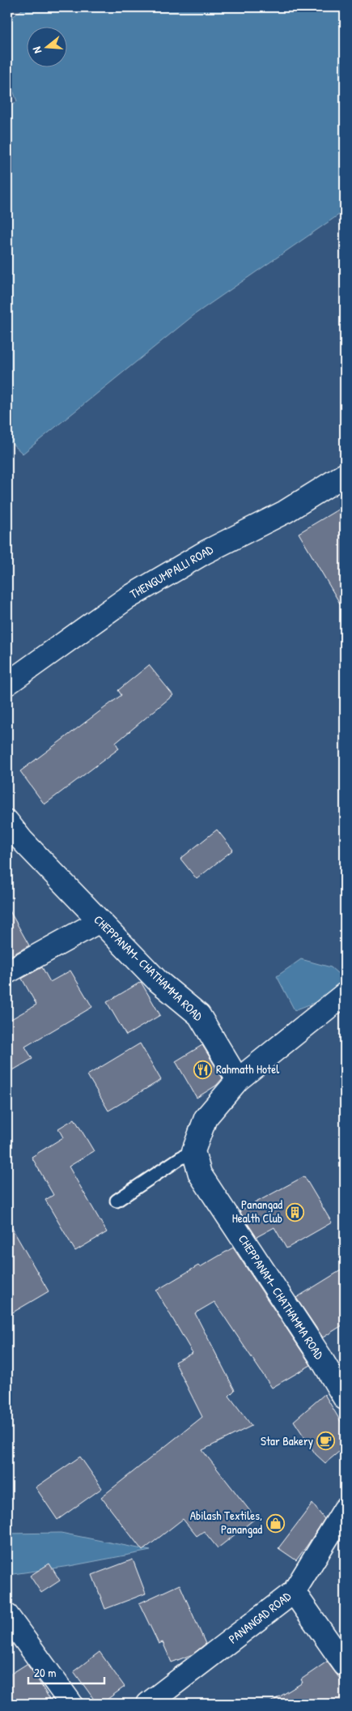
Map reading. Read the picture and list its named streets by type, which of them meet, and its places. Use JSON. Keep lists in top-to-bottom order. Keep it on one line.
{"streets":{"street":["THENGUMPALLI ROAD","CHEPPANAM- CHATHAMMA ROAD","PANANGAD ROAD"]},"places":{"restaurant":["Rahmath Hotel"],"building":["Panangad Health Club"],"cafe":["Star Bakery"],"shop":["Abilash Textiles, Panangad"]},"scale_bar":"20 m","north":"left"}
